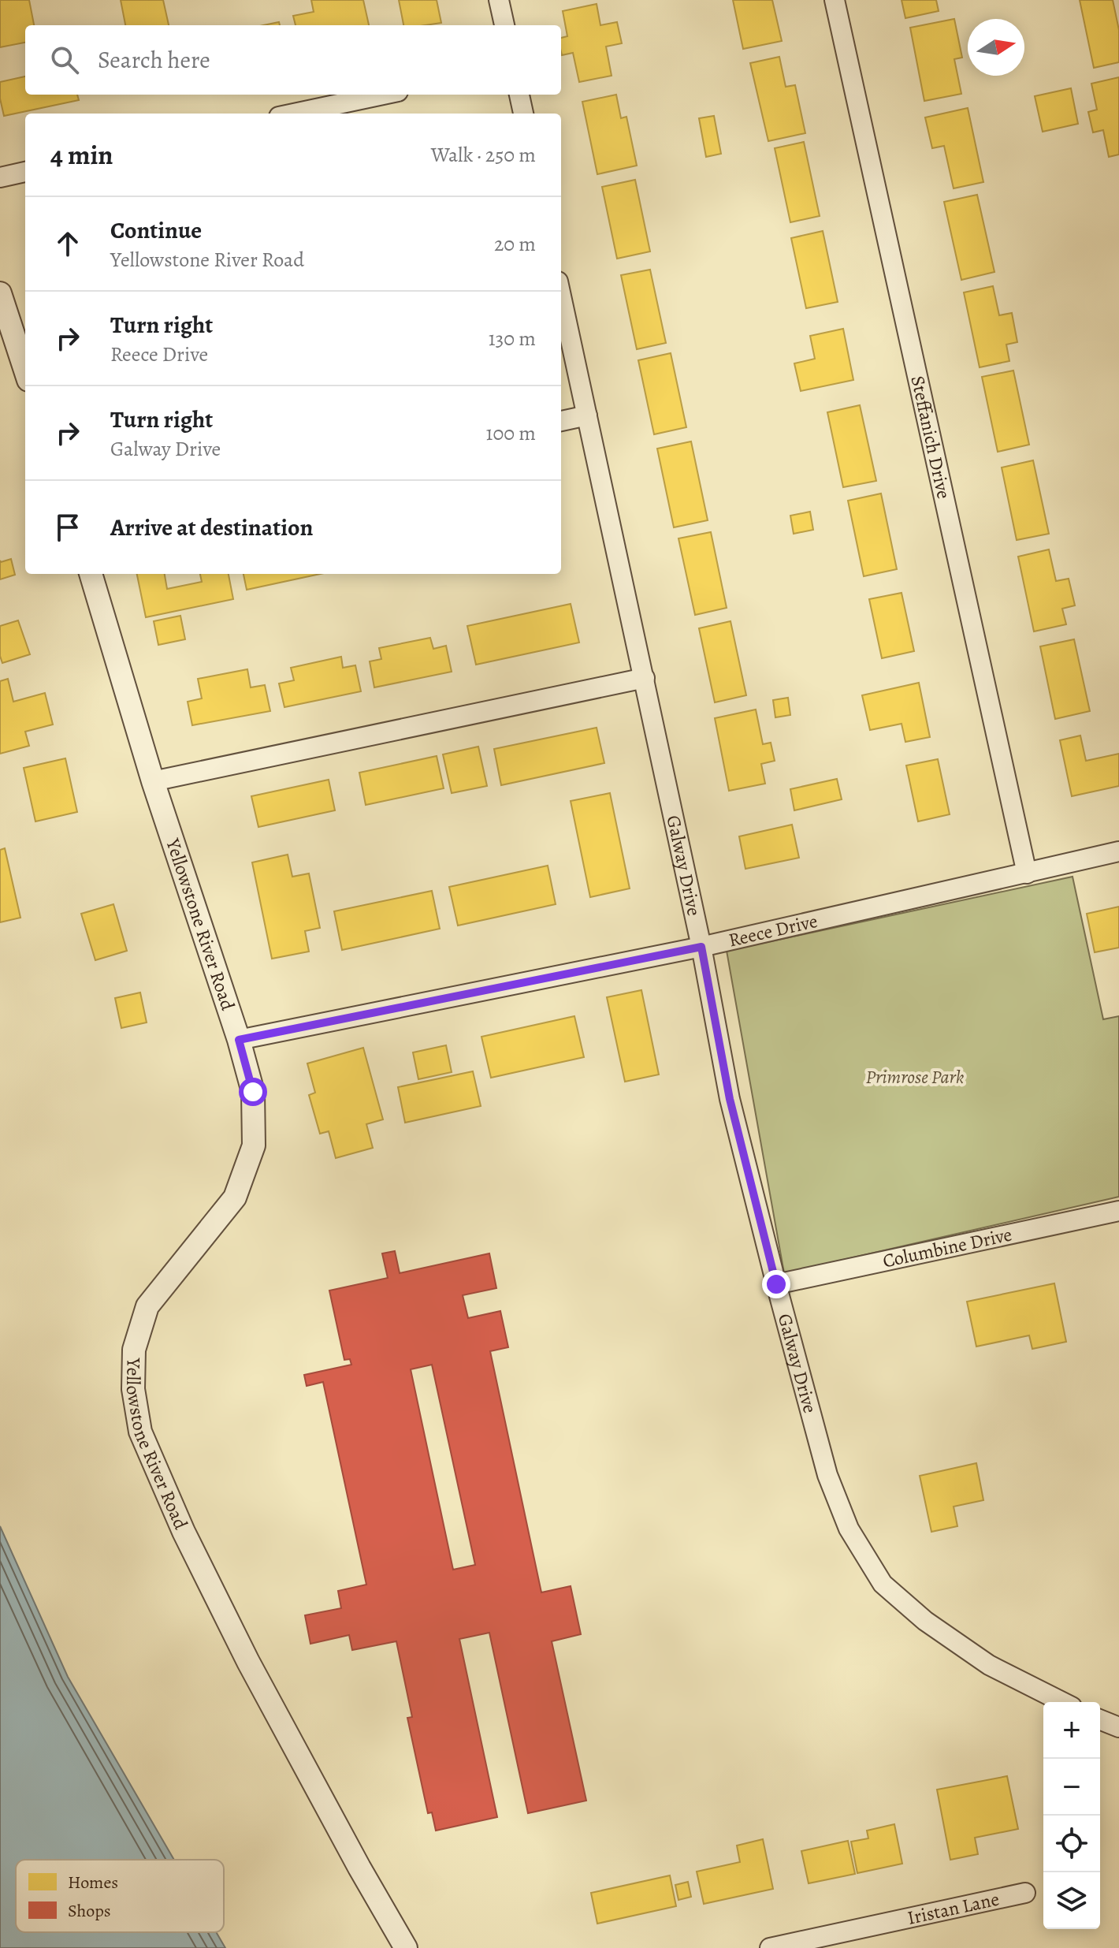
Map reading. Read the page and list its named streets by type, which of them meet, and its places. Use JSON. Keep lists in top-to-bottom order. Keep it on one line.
{"streets":{"street":["Steffanich Drive","Galway Drive","Yellowstone River Road","Reece Drive","Columbine Drive","Iristan Lane"]},"crossings":[["Steffanich Drive","Reece Drive"],["Galway Drive","Reece Drive"],["Galway Drive","Columbine Drive"],["Yellowstone River Road","Reece Drive"]],"parks":["Primrose Park"],"legend":["Homes","Shops"],"north":"right","page":{"search":"Search here","heading":["4 min","Walk · 250 m"],"list":[["Continue","Yellowstone River Road","20 m"],["Turn right","Reece Drive","130 m"],["Turn right","Galway Drive","100 m"],"Arrive at destination"],"map_buttons":["+","−"]}}
